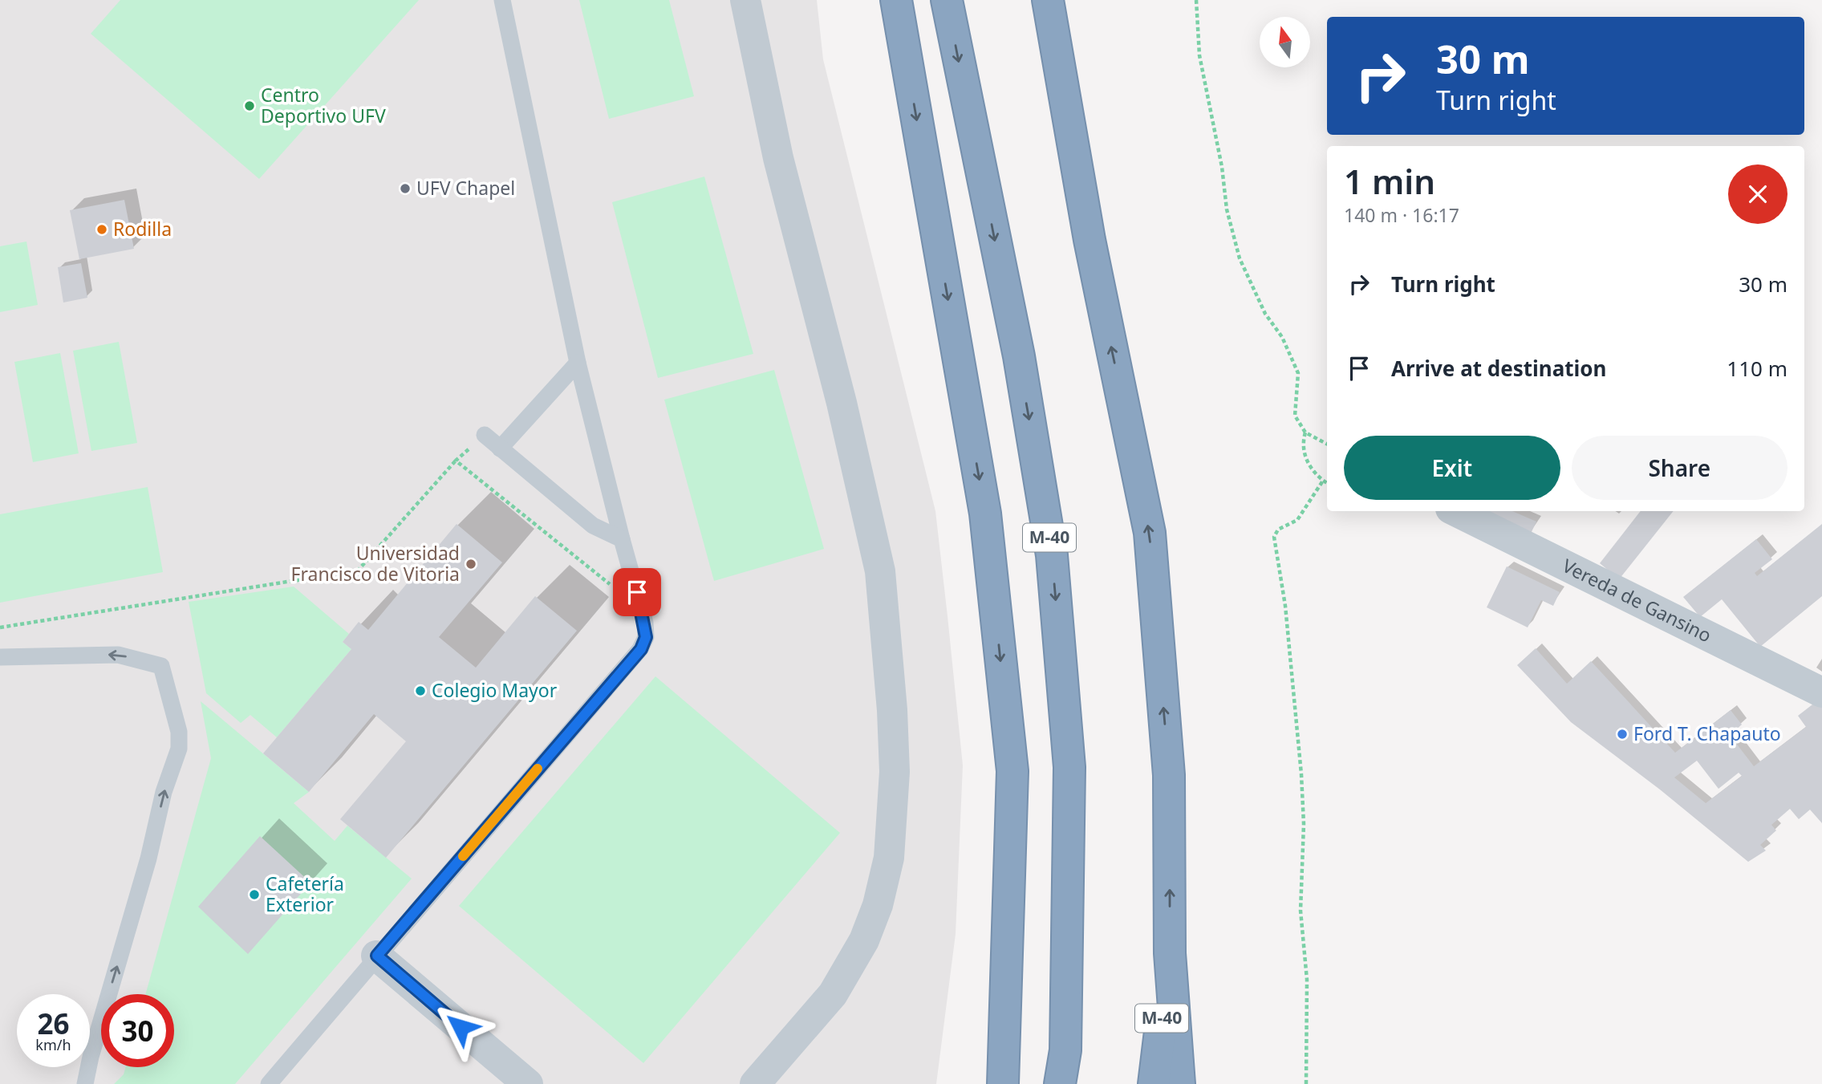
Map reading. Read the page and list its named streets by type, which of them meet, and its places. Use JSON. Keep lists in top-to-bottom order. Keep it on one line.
{"streets":{"highway":["M-40"],"street":["Vereda de Gansino"]},"places":["Centro Deportivo UFV","UFV Chapel","Rodilla","Universidad Francisco de Vitoria","Colegio Mayor","Ford T. Chapauto","Cafetería Exterior"],"north":"top","page":{"turn":["30 m","Turn right"],"heading":["1 min","140 m · 16:17"],"list":[{"name":"Turn right","value":"30 m"},{"name":"Arrive at destination","value":"110 m"}],"buttons":["Exit","Share"],"speed":"26 km/h","limit":"30"}}
